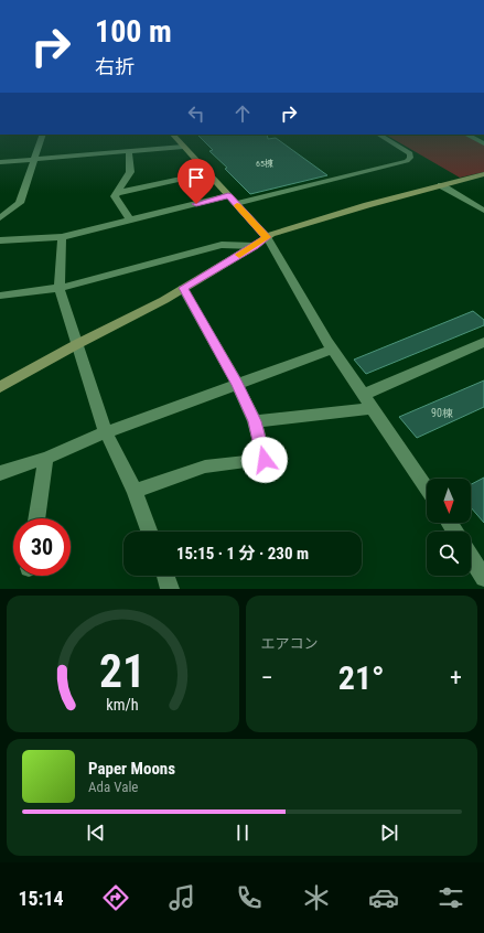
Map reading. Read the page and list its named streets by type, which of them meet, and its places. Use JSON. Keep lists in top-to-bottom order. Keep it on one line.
{"house_numbers":["65棟","90棟"],"north":"bottom","page":{"turn":["100 m","右折"],"limit":"30","trip":"15:15 · 1 分 · 230 m","tile":"エアコン","heat":["−","21°","+"],"song":["Paper Moons","Ada Vale"],"tabs":"15:14","gauge":["21","km/h"]}}
